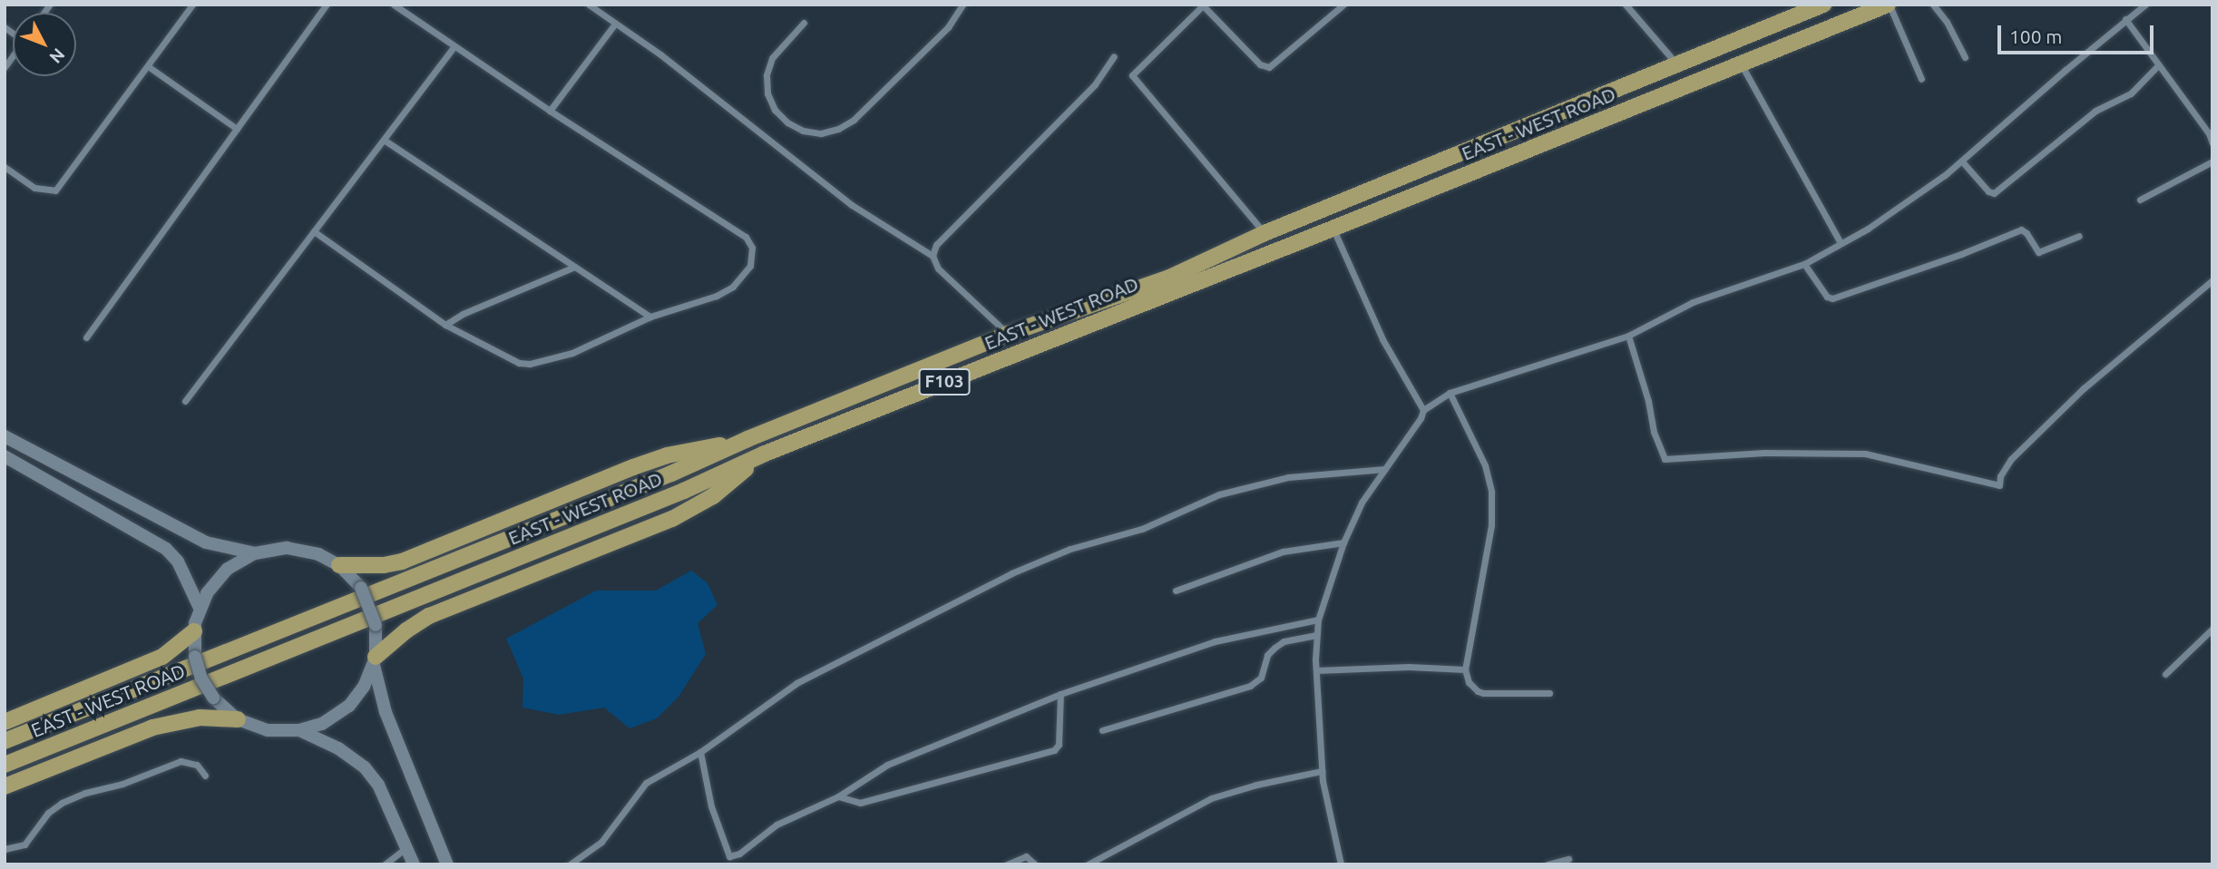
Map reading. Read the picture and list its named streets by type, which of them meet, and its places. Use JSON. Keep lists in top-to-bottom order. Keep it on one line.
{"streets":{"main road":["EAST - WEST ROAD","F103"]},"scale_bar":"100 m","north":"bottom right"}
